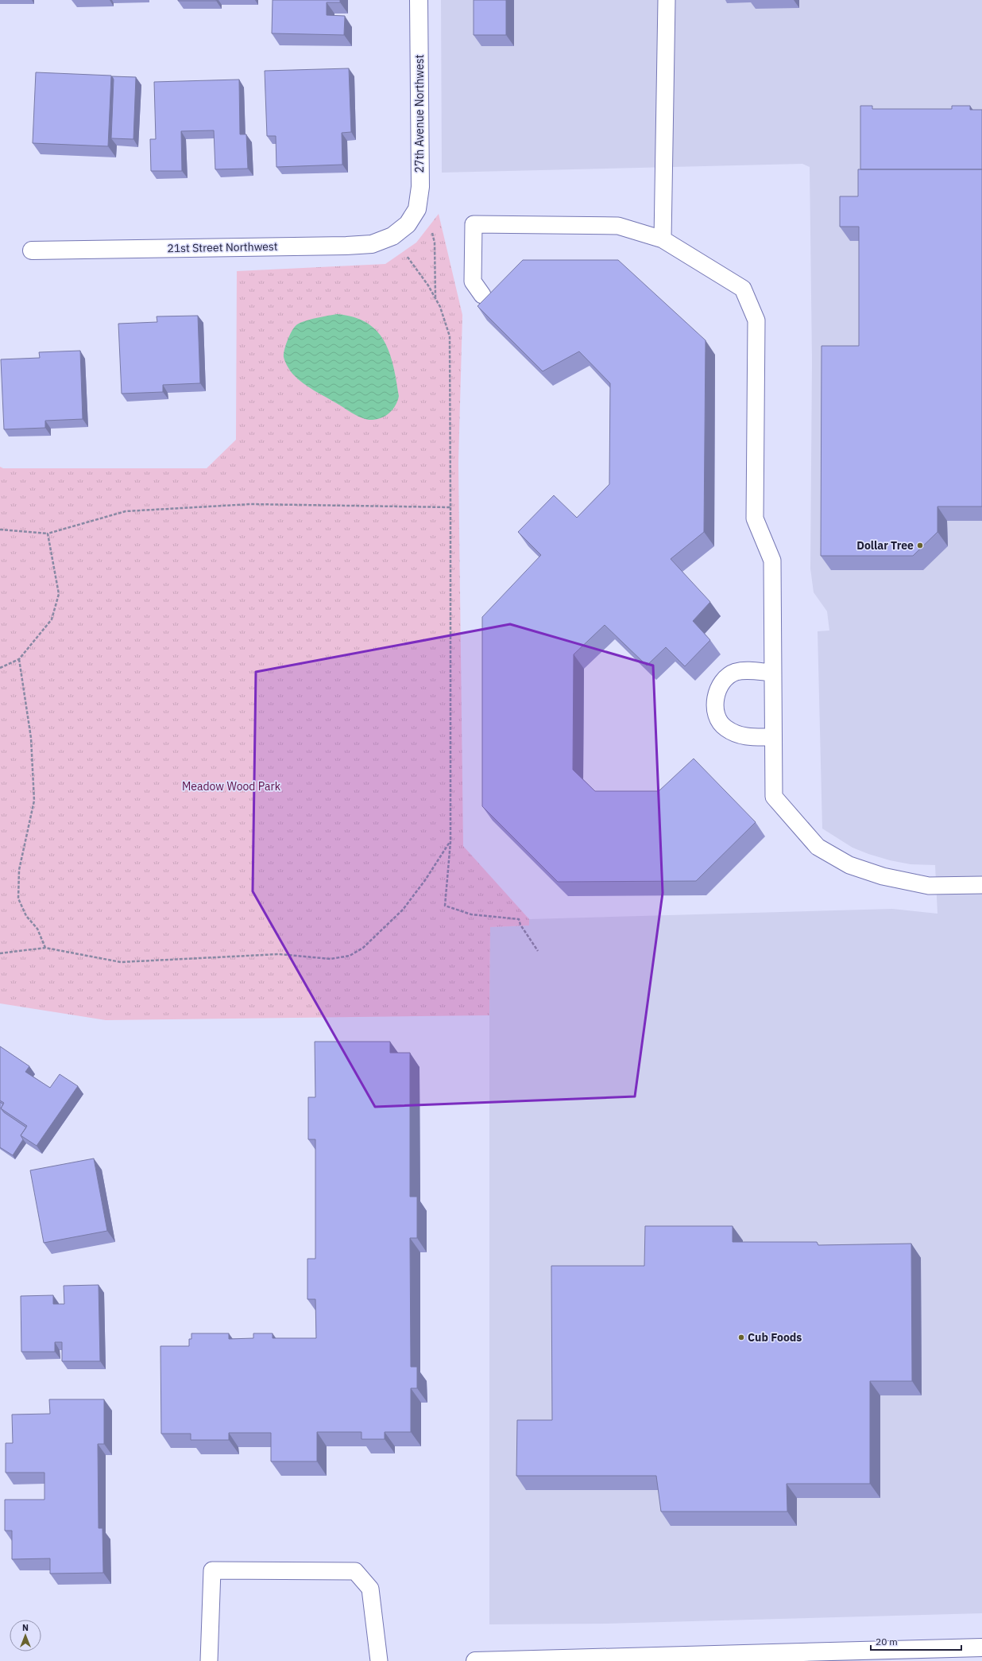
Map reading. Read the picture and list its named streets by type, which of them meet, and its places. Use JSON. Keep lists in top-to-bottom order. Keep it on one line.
{"streets":{"street":["27th Avenue Northwest","21st Street Northwest"]},"crossings":[["27th Avenue Northwest","21st Street Northwest"]],"parks":["Meadow Wood Park"],"places":["Dollar Tree","Cub Foods"],"scale_bar":"20 m","north":"top"}
